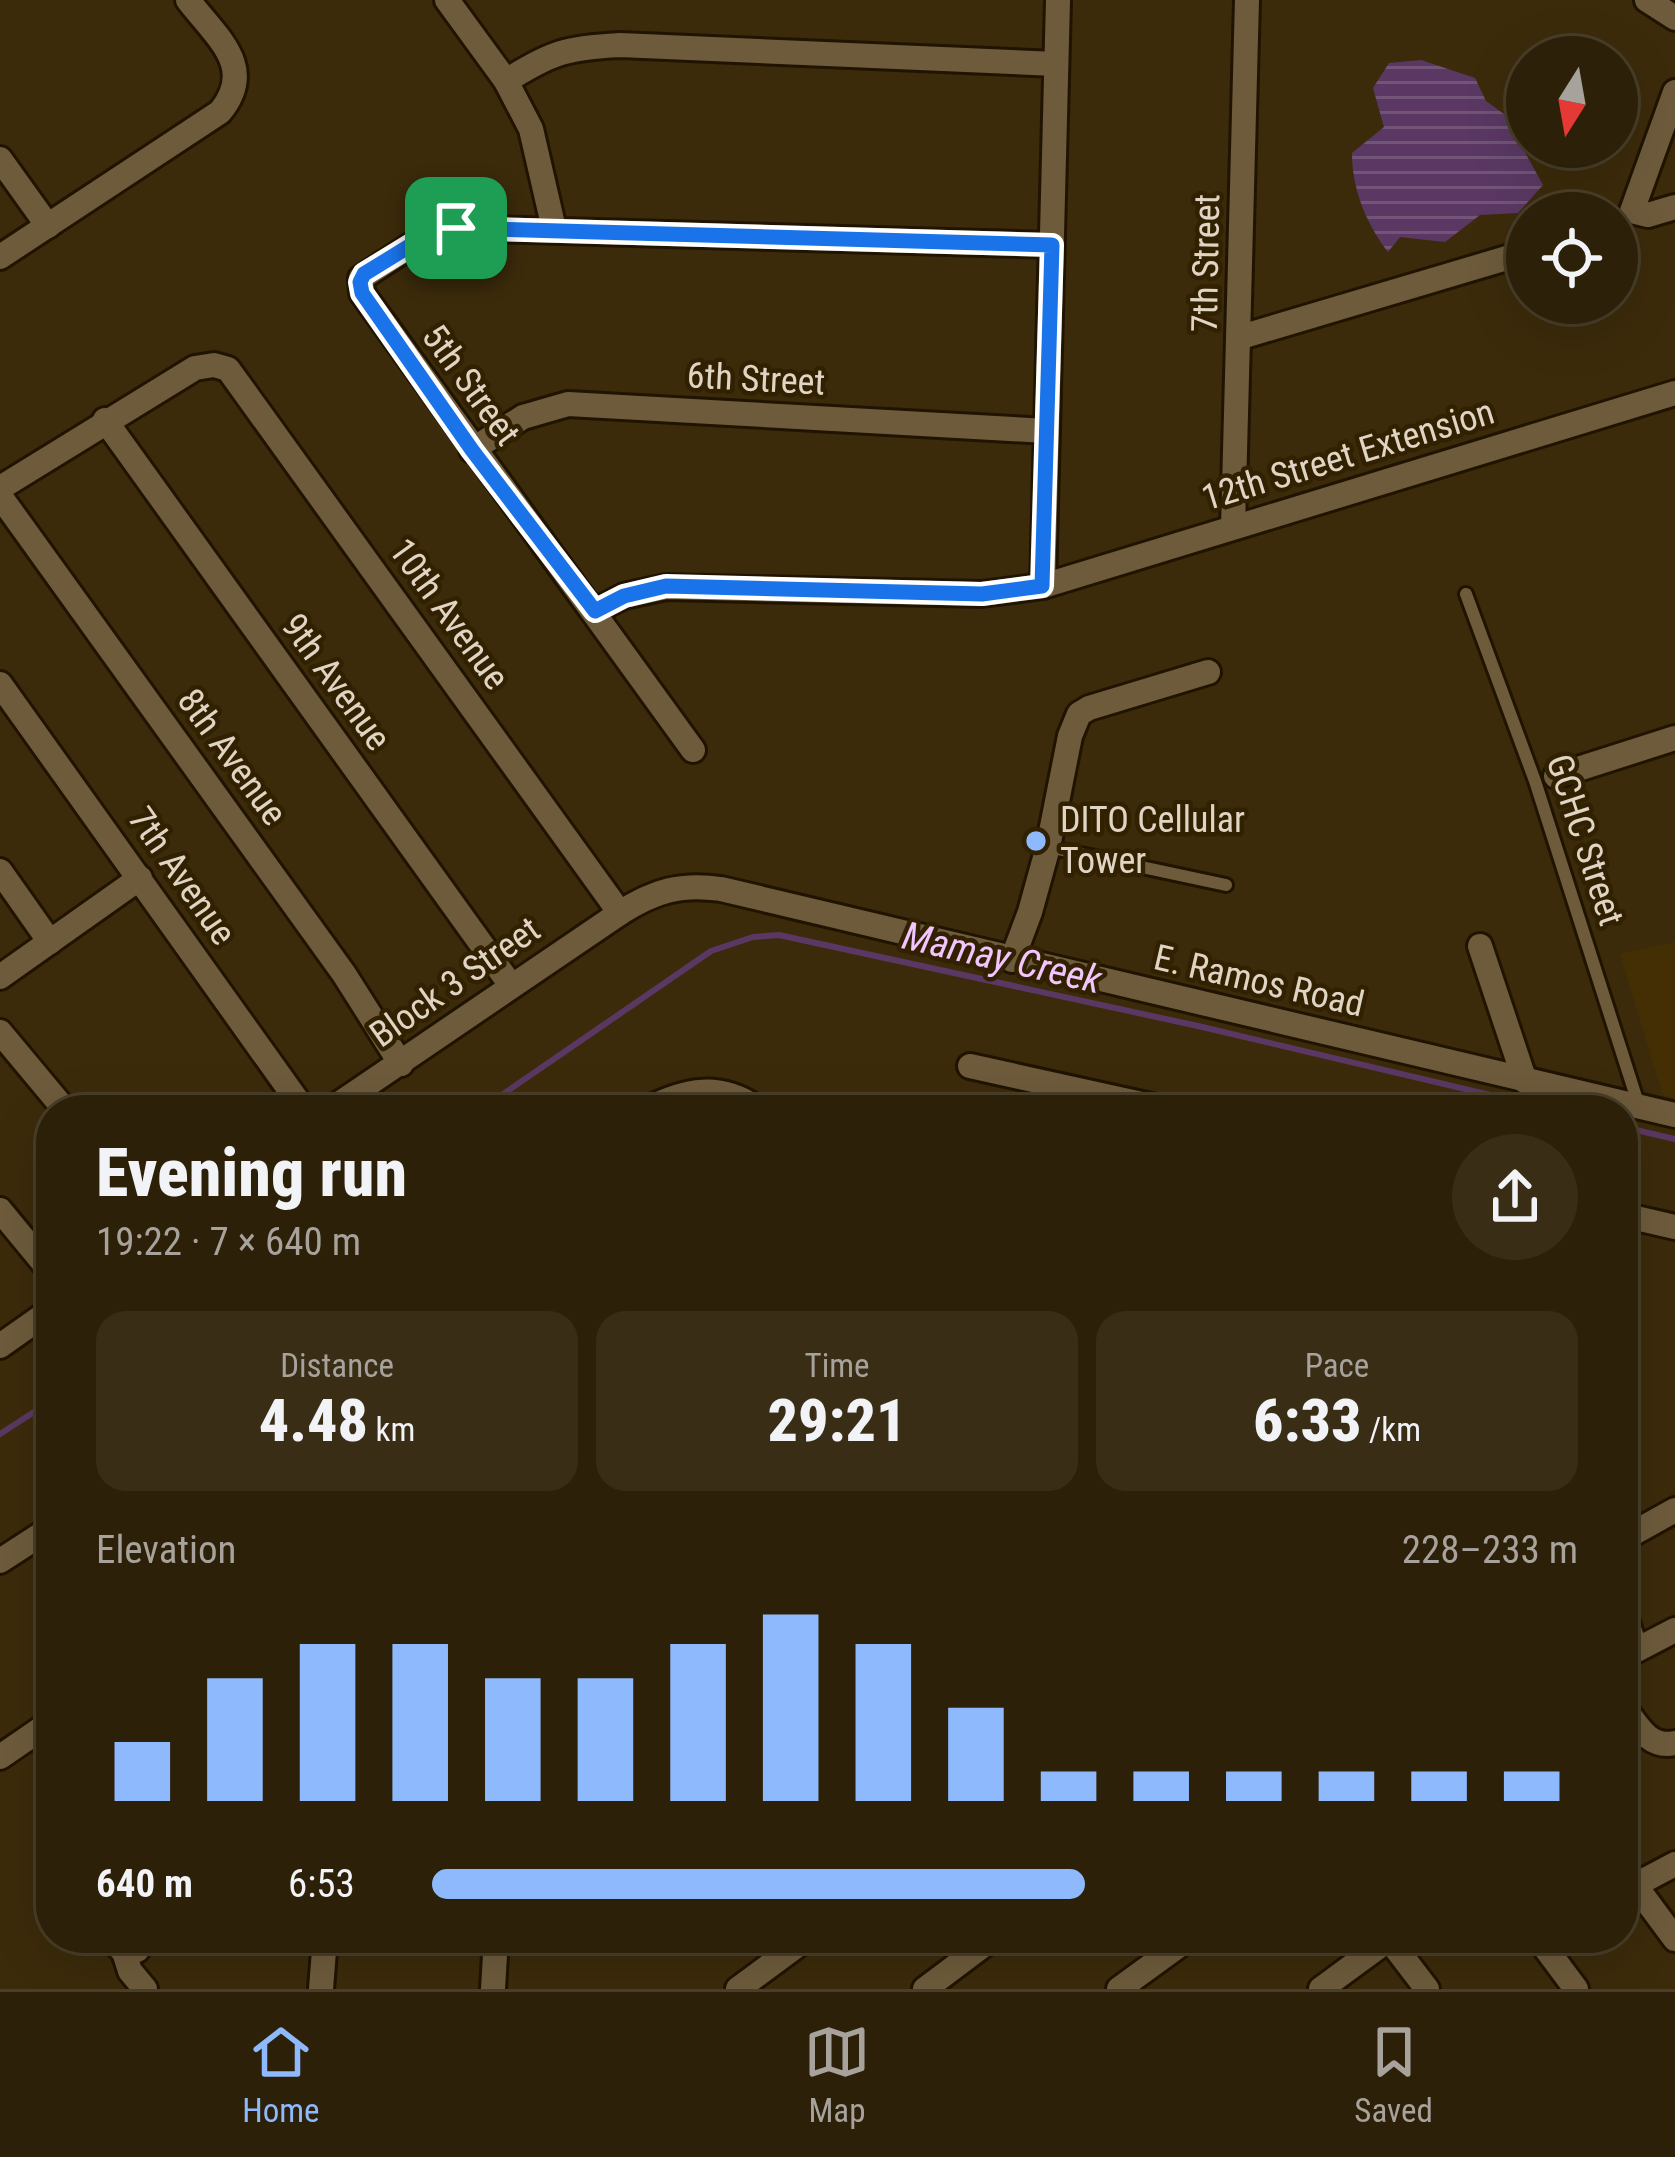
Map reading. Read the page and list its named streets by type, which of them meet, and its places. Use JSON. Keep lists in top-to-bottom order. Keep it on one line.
{"streets":{"street":["7th Street","6th Street","5th Street","12th Street Extension","10th Avenue","9th Avenue","8th Avenue","7th Avenue","E. Ramos Road","Block 3 Street"],"lane":["GCHC Street"]},"crossings":[["7th Street","12th Street Extension"],["6th Street","5th Street"],["10th Avenue","9th Avenue"],["10th Avenue","E. Ramos Road"],["10th Avenue","Block 3 Street"],["9th Avenue","Block 3 Street"],["8th Avenue","Block 3 Street"],["GCHC Street","E. Ramos Road"],["E. Ramos Road","Block 3 Street"]],"water":["Mamay Creek"],"places":["DITO Cellular Tower"],"north":"bottom","page":{"heading":["Evening run","19:22 · 7 × 640 m"],"stats":[["Distance","4.48 km"],["Time","29:21"],["Pace","6:33 /km"]],"chart":["Elevation","228–233 m"],"list":[{"name":"640 m","note":"6:53"}],"tabs":["Home","Map","Saved"]}}
